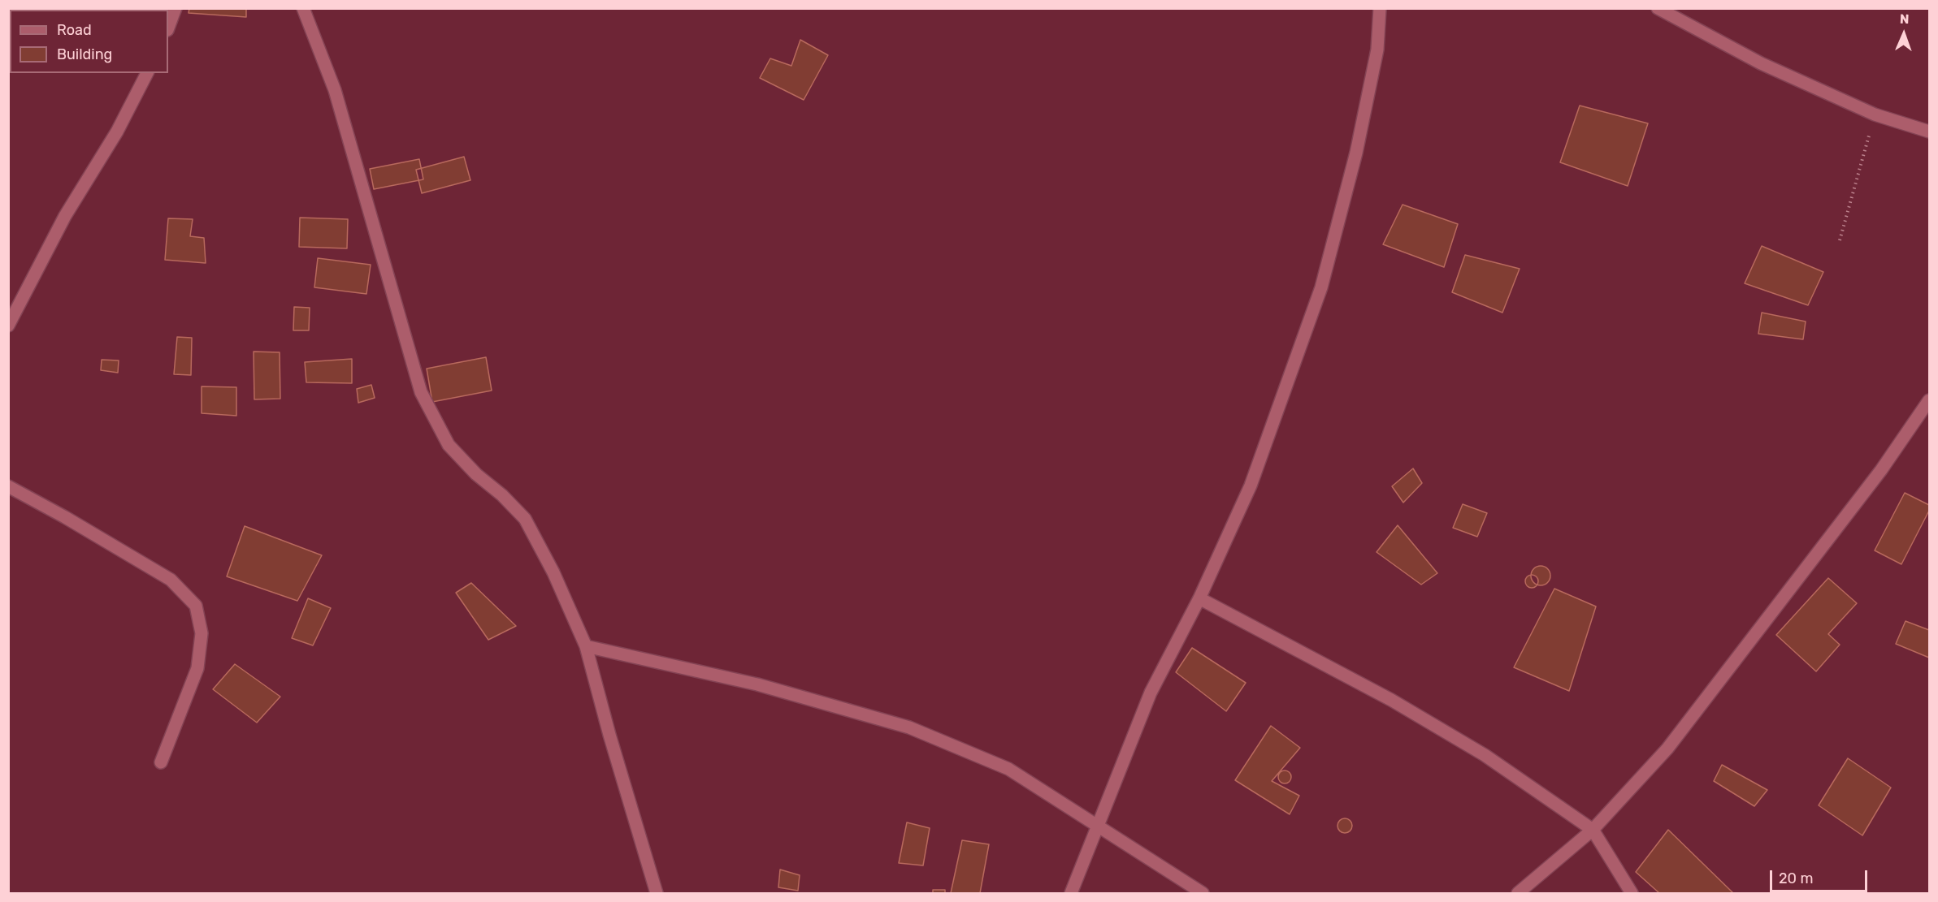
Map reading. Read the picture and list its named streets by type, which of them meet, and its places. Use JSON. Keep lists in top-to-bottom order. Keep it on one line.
{"legend":["Road","Building"],"scale_bar":"20 m","north":"top"}
